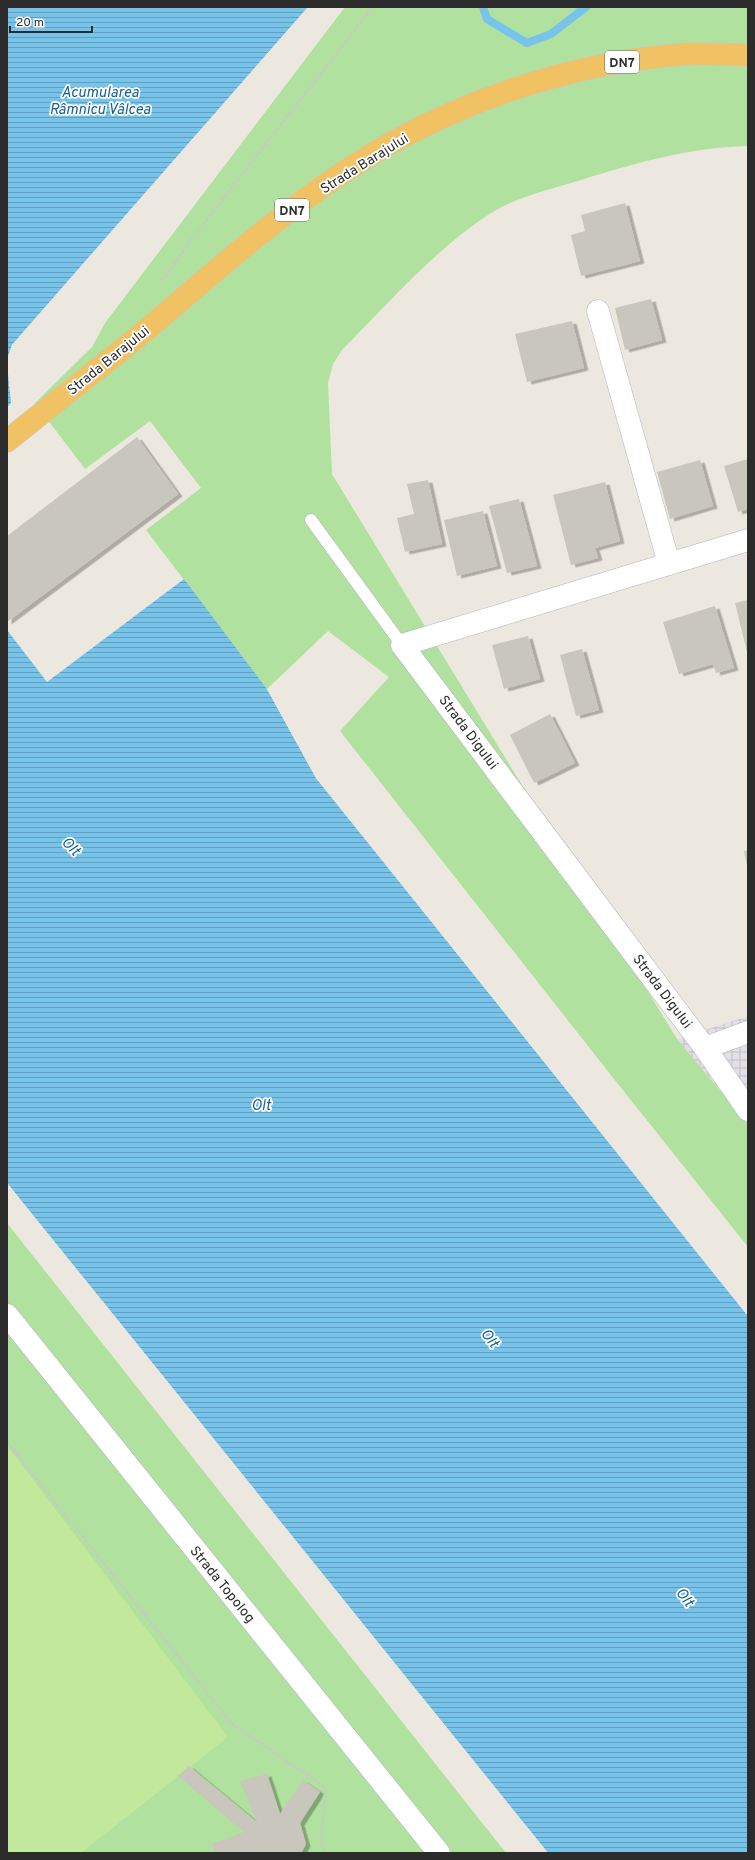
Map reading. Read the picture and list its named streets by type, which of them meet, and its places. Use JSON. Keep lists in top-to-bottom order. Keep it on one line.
{"streets":{"highway":["DN7","Strada Barajului"],"street":["Strada Digului","Strada Topolog"]},"water":["Acumularea Râmnicu Vâlcea","Olt"],"scale_bar":"20 m"}
